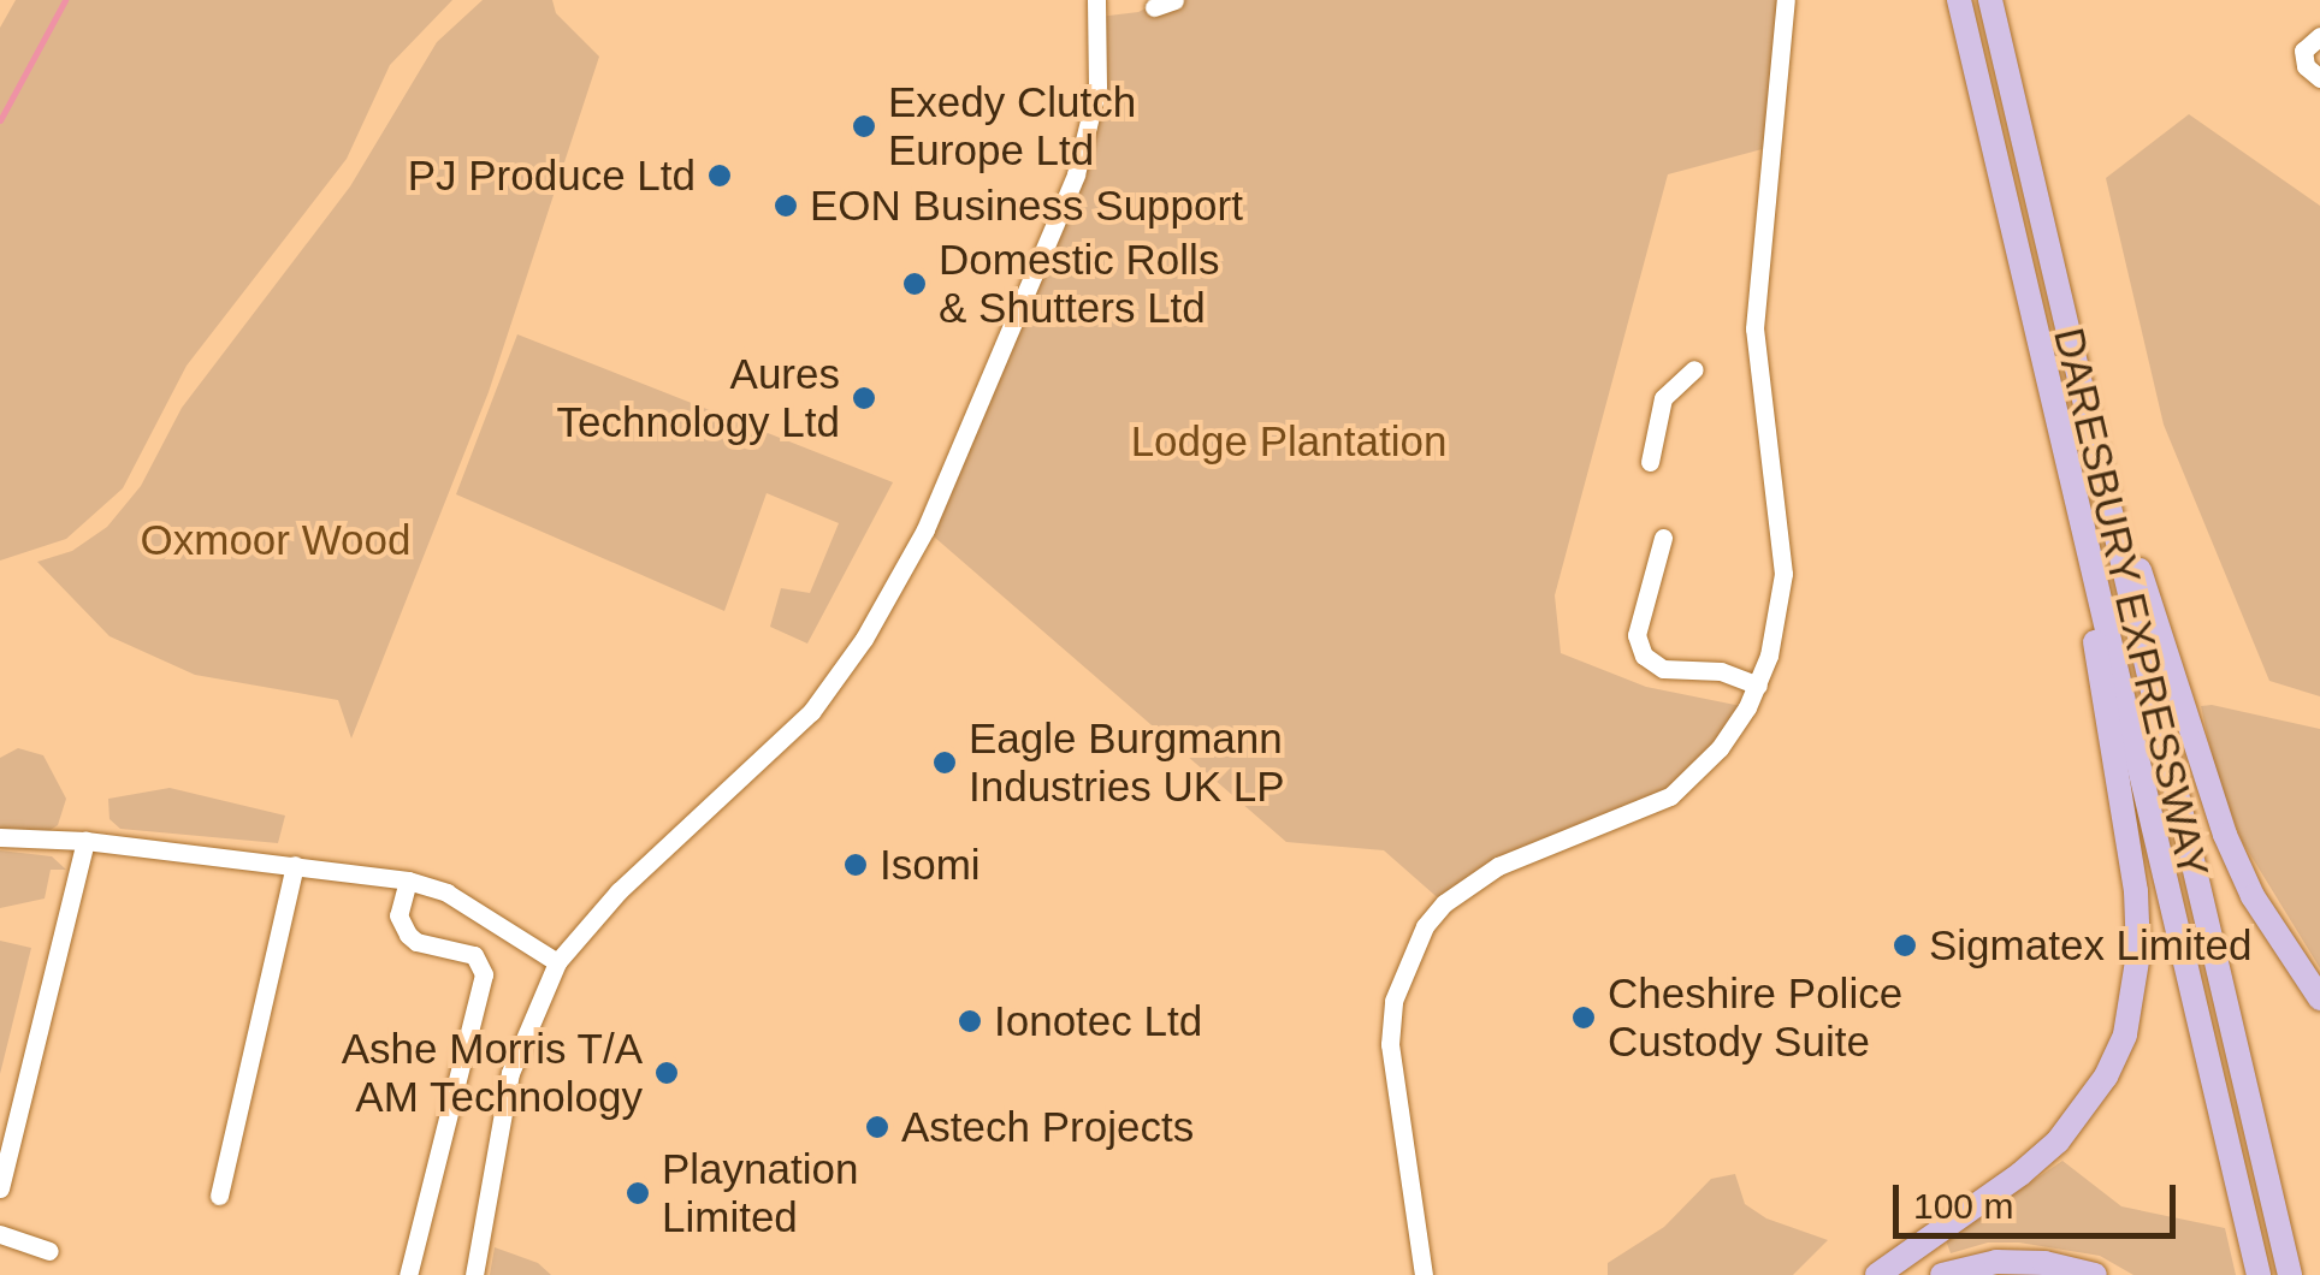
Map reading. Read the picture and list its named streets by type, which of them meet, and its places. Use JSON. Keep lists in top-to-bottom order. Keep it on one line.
{"streets":{"main road":["DARESBURY EXPRESSWAY"]},"parks":["Lodge Plantation","Oxmoor Wood"],"places":["Exedy Clutch Europe Ltd","PJ Produce Ltd","EON Business Support","Domestic Rolls & Shutters Ltd","Aures Technology Ltd","Eagle Burgmann Industries UK LP","Isomi","Sigmatex Limited","Cheshire Police Custody Suite","Ionotec Ltd","Ashe Morris T/A AM Technology","Astech Projects","Playnation Limited"],"scale_bar":"100 m"}
